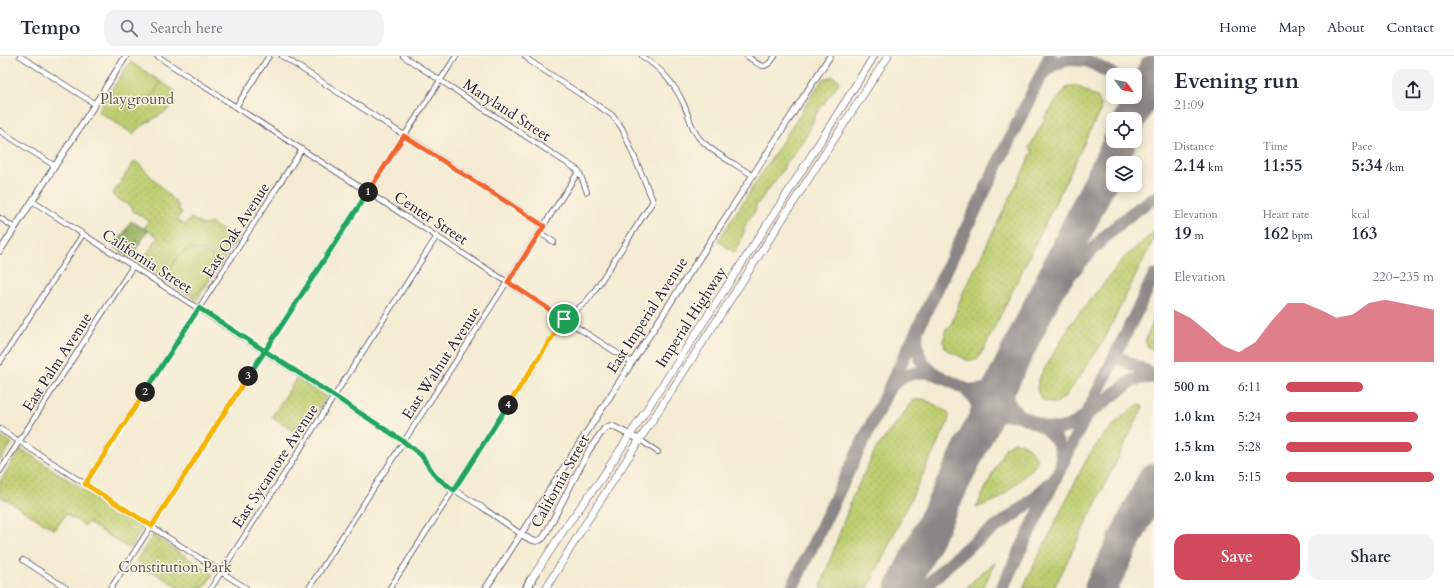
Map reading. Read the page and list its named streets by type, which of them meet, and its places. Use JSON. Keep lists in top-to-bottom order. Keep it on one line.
{"streets":{"main road":["Imperial Highway"],"street":["Maryland Street","Center Street","East Oak Avenue","California Street","East Imperial Avenue","East Palm Avenue","East Walnut Avenue","East Sycamore Avenue"]},"crossings":[["Maryland Street","East Walnut Avenue"],["Center Street","East Oak Avenue"],["Center Street","East Imperial Avenue"],["Center Street","East Walnut Avenue"],["Center Street","East Sycamore Avenue"],["East Oak Avenue","California Street"],["California Street","East Imperial Avenue"],["California Street","Imperial Highway"],["California Street","East Palm Avenue"],["California Street","East Walnut Avenue"],["California Street","East Sycamore Avenue"]],"parks":["Playground","Constitution Park"],"north":"bottom right","page":{"header":"Tempo","search":"Search here","nav":["Home","Map","About","Contact"],"heading":["Evening run","21:09"],"stats":[["Distance","2.14 km"],["Time","11:55"],["Pace","5:34 /km"],["Elevation","19 m"],["Heart rate","162 bpm"],["kcal","163"]],"pins":["1","3","2","4"],"chart":["Elevation","220–235 m"],"list":[{"name":"500 m","note":"6:11"},{"name":"1.0 km","note":"5:24"},{"name":"1.5 km","note":"5:28"},{"name":"2.0 km","note":"5:15"}],"buttons":["Save","Share"]}}
